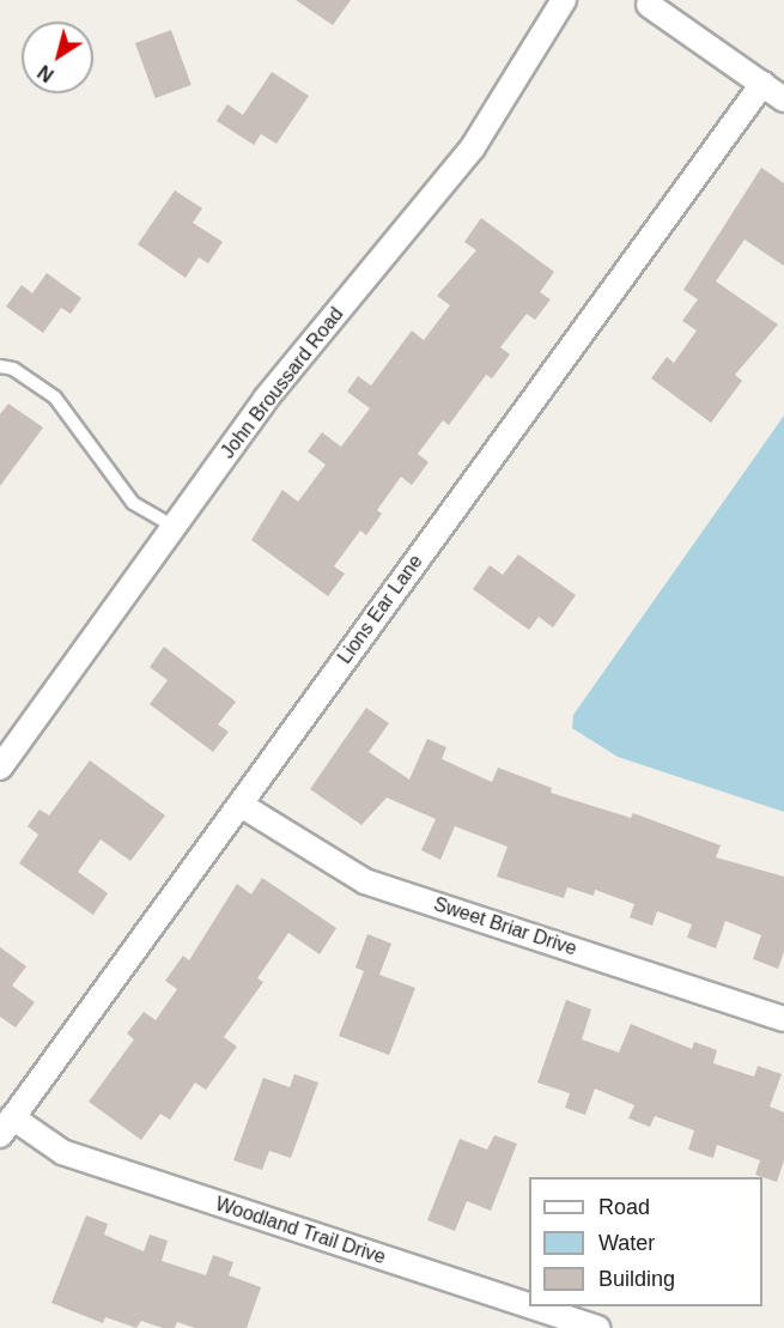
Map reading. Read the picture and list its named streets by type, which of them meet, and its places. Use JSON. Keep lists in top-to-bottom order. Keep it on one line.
{"streets":{"street":["John Broussard Road","Lions Ear Lane","Sweet Briar Drive","Woodland Trail Drive"]},"crossings":[["Lions Ear Lane","Sweet Briar Drive"],["Lions Ear Lane","Woodland Trail Drive"]],"legend":["Road","Water","Building"],"north":"bottom left"}
